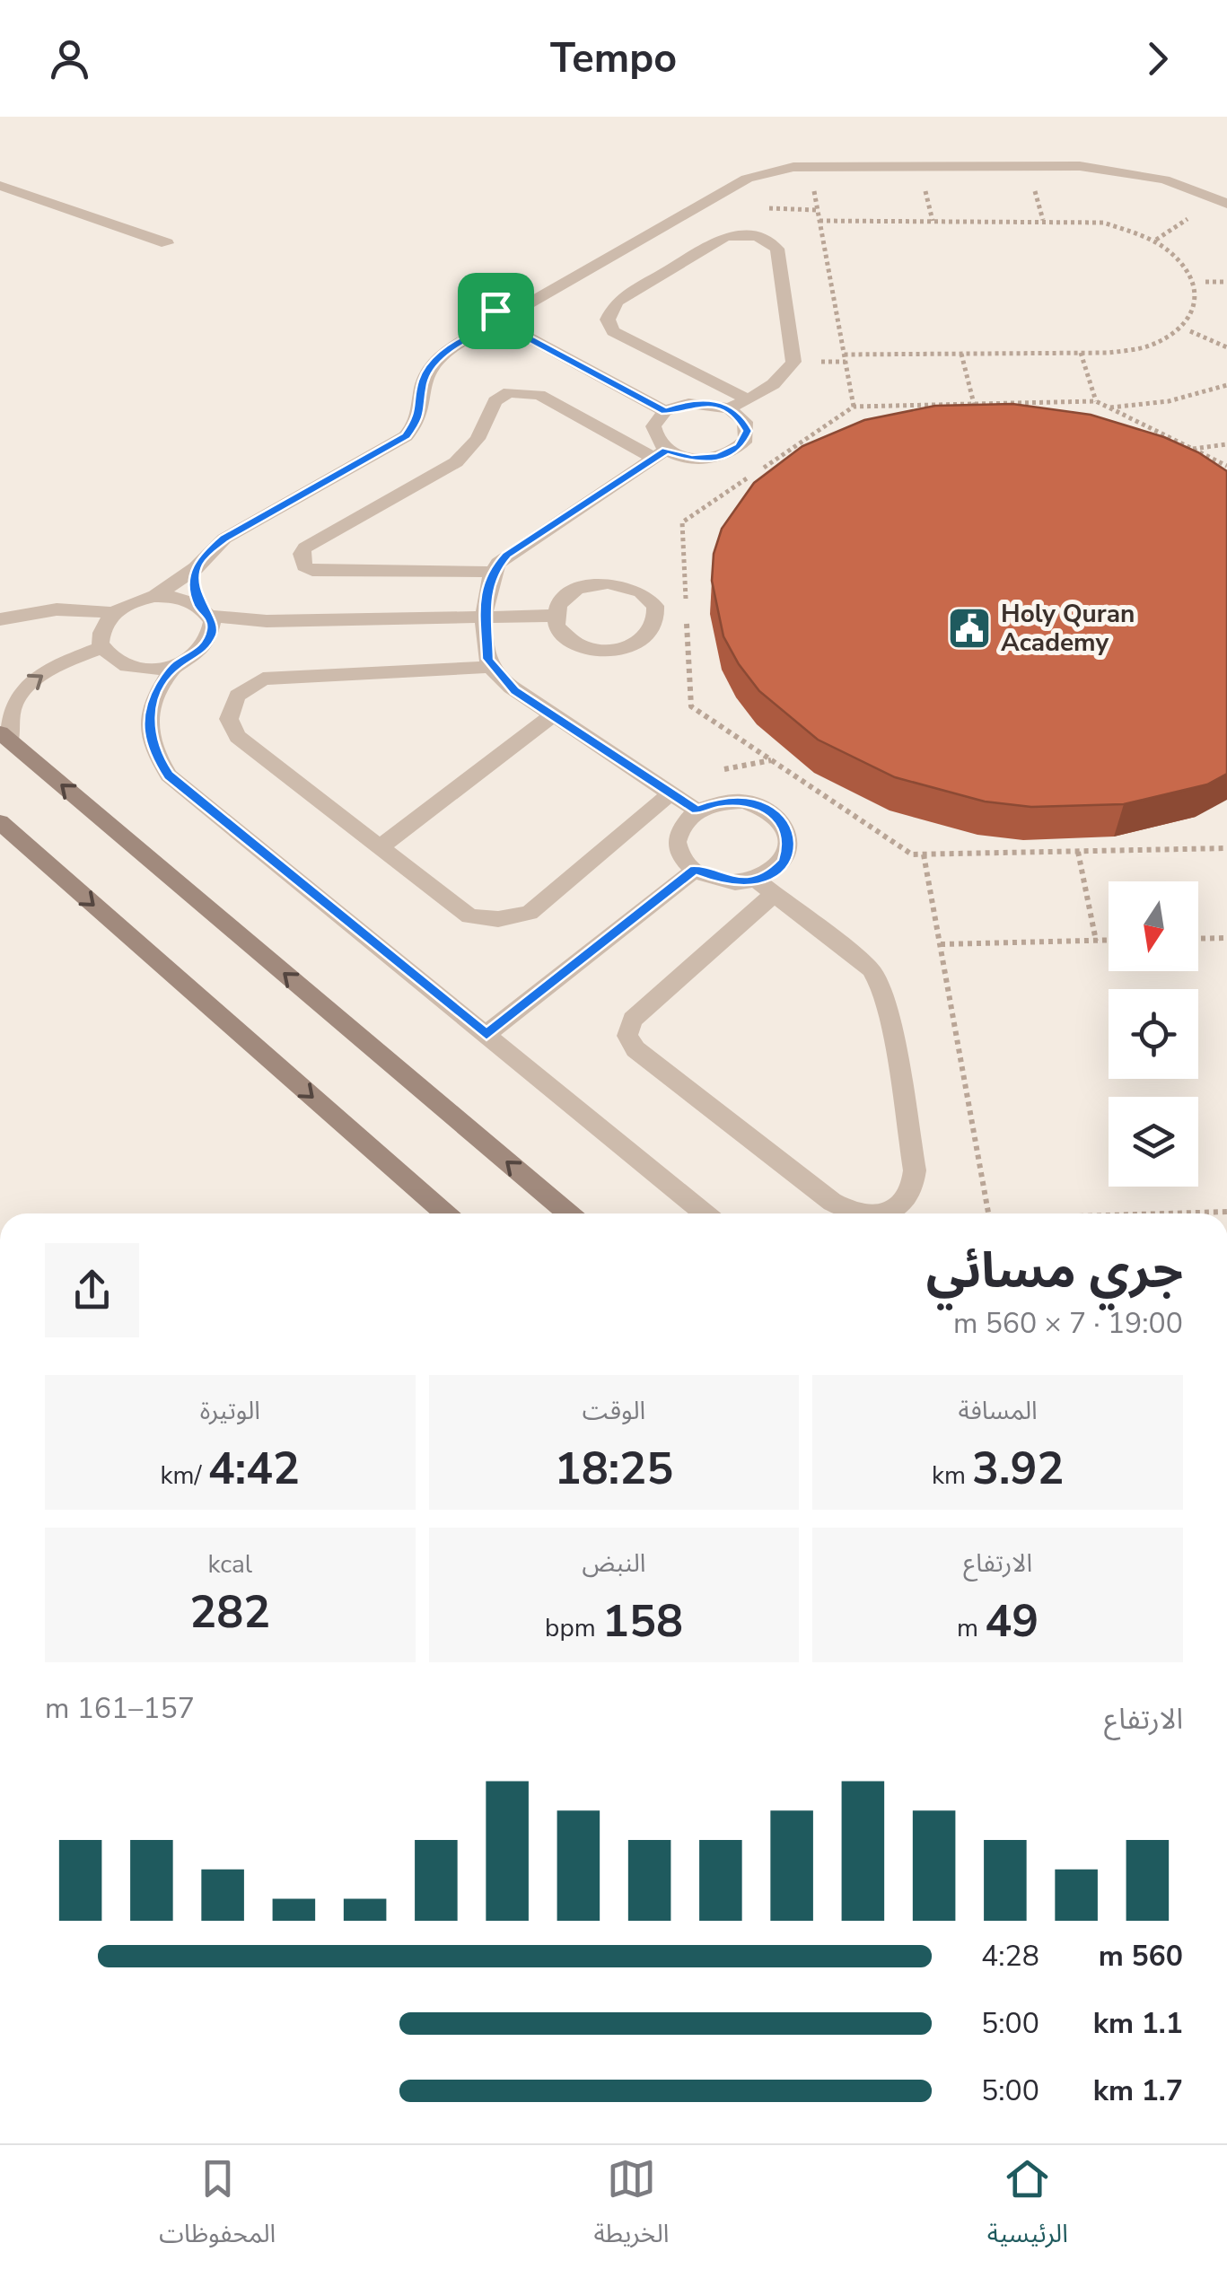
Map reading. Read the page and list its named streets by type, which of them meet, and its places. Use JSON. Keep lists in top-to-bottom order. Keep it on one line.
{"places":{"public building":["Holy Quran Academy"]},"north":"bottom","page":{"header":"Tempo","heading":["جري مسائي","19:00 · 7 × 560 m"],"stats":[["المسافة","3.92 km"],["الوقت","18:25"],["الوتيرة","4:42 /km"],["الارتفاع","49 m"],["النبض","158 bpm"],["kcal","282"]],"chart":["الارتفاع","157–161 m"],"list":[{"name":"560 m","note":"4:28"},{"name":"1.1 km","note":"5:00"},{"name":"1.7 km","note":"5:00"}],"tabs":["الرئيسية","الخريطة","المحفوظات"]}}
